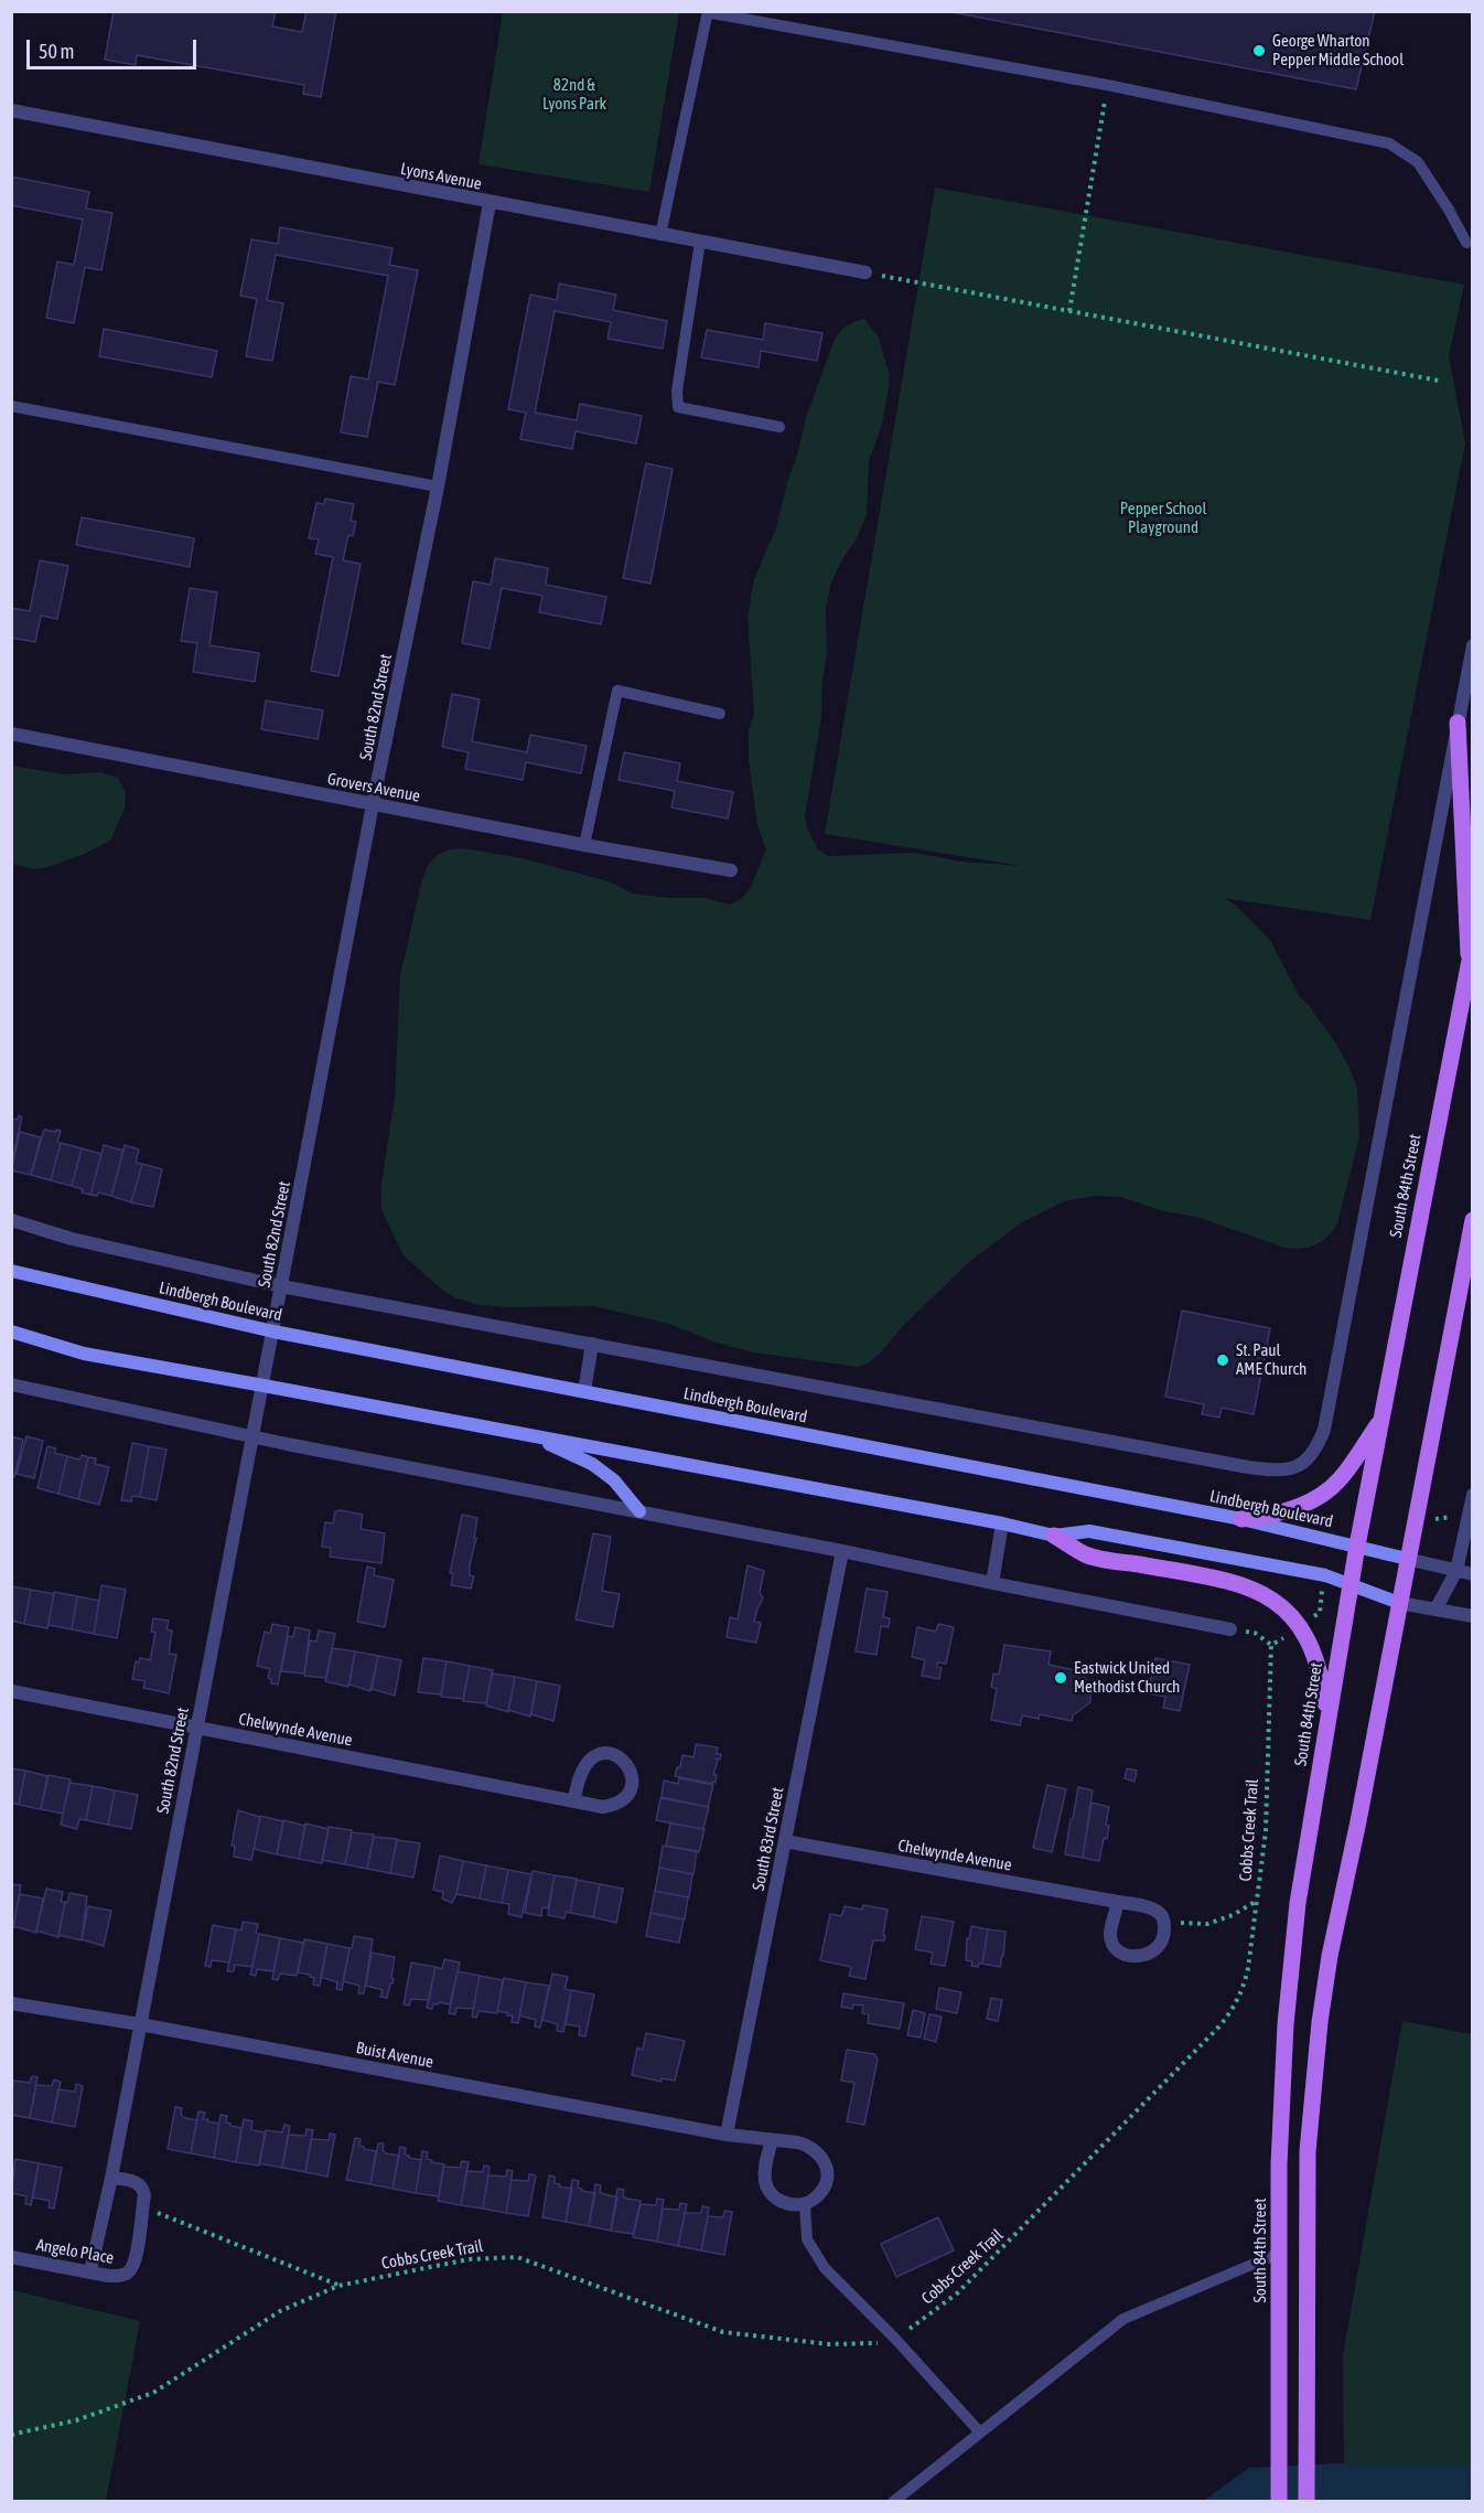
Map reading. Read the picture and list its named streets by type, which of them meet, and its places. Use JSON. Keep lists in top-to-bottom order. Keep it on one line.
{"streets":{"main road":["South 84th Street","Lindbergh Boulevard"],"street":["Lyons Avenue","South 82nd Street","Grovers Avenue","Chelwynde Avenue","South 83rd Street","Buist Avenue","Angelo Place"],"path":["Cobbs Creek Trail"]},"crossings":[["Lyons Avenue","South 82nd Street"],["South 82nd Street","Grovers Avenue"],["South 82nd Street","Lindbergh Boulevard"],["South 82nd Street","Chelwynde Avenue"],["South 82nd Street","Buist Avenue"],["South 82nd Street","Angelo Place"],["South 84th Street","Lindbergh Boulevard"],["Chelwynde Avenue","South 83rd Street"],["South 83rd Street","Buist Avenue"]],"parks":["82nd & Lyons Park","Pepper School Playground"],"places":["George Wharton Pepper Middle School","St. Paul AME Church","Eastwick United Methodist Church"],"scale_bar":"50 m"}
